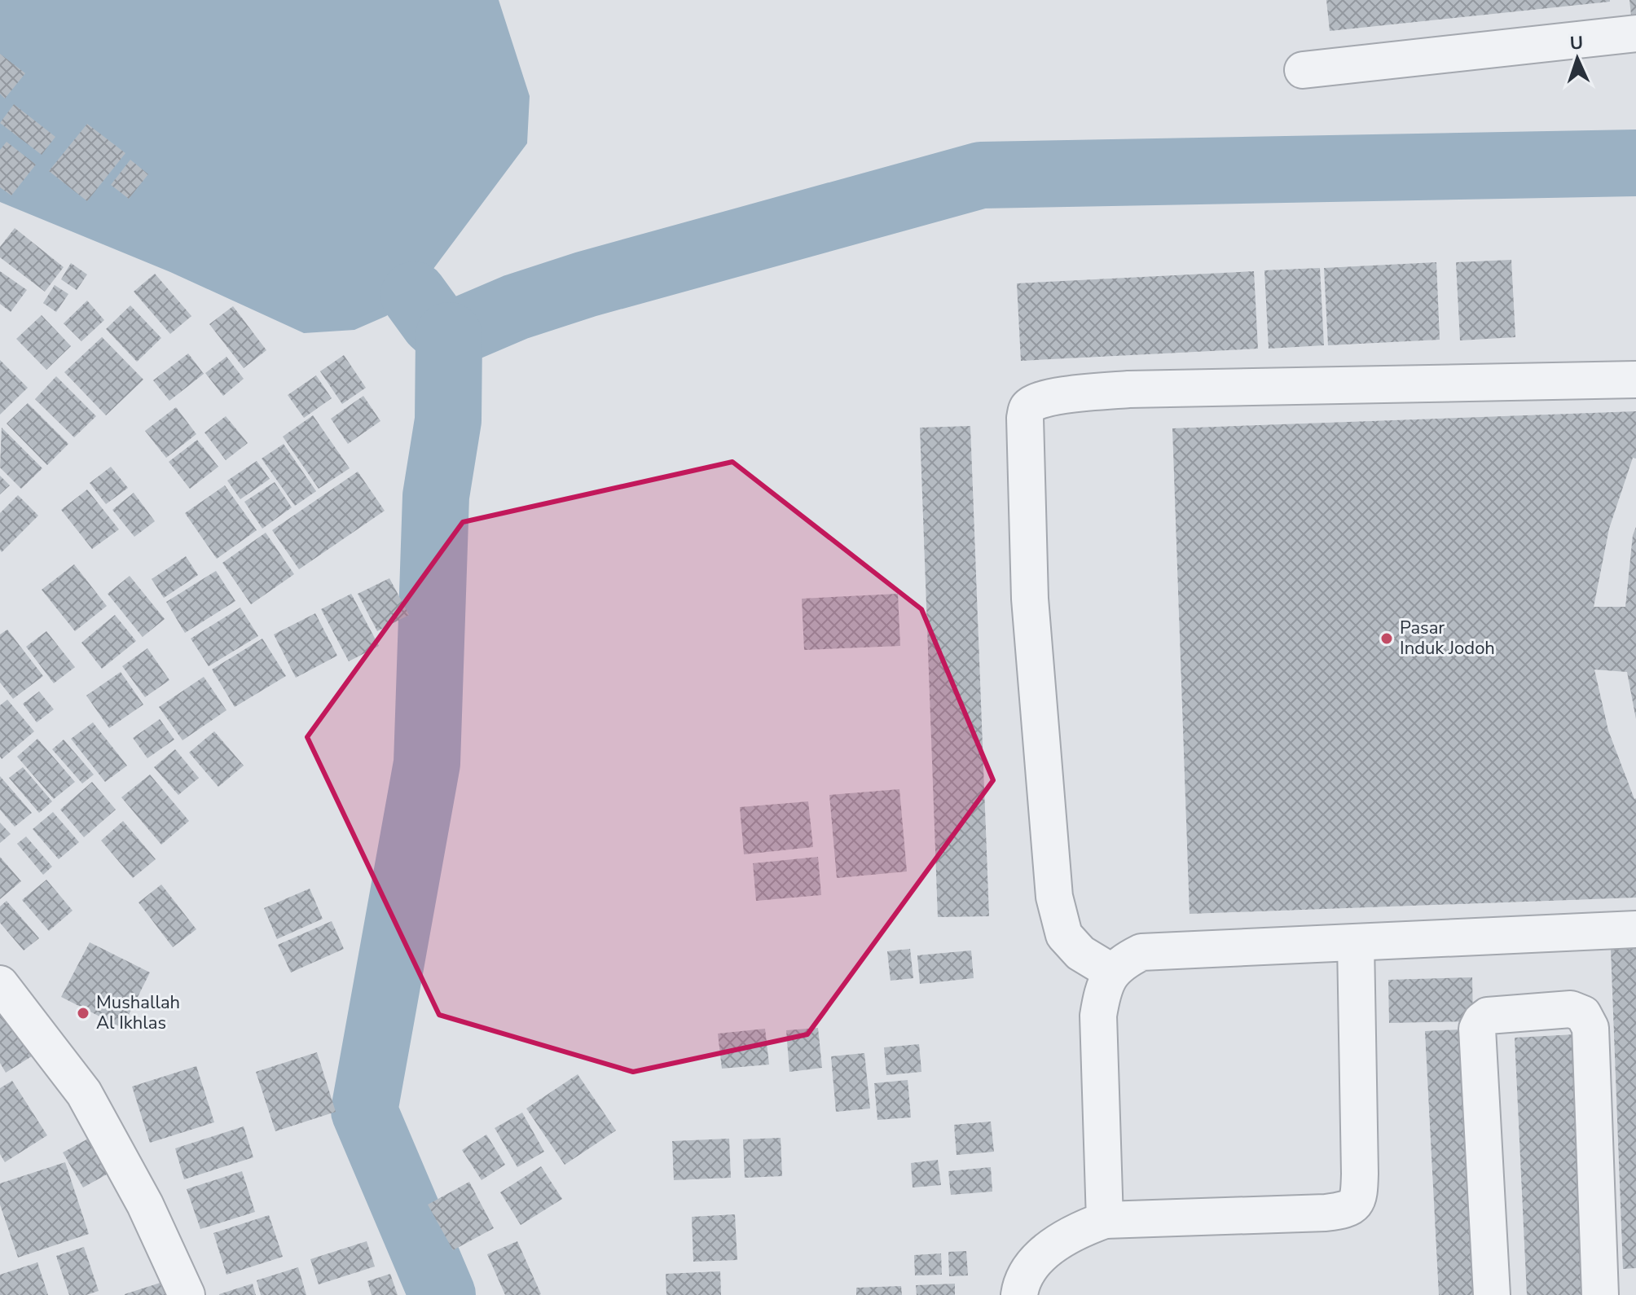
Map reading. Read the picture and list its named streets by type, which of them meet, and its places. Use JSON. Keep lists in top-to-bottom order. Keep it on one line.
{"places":["Pasar Induk Jodoh","Mushallah Al Ikhlas"],"north":"top"}
